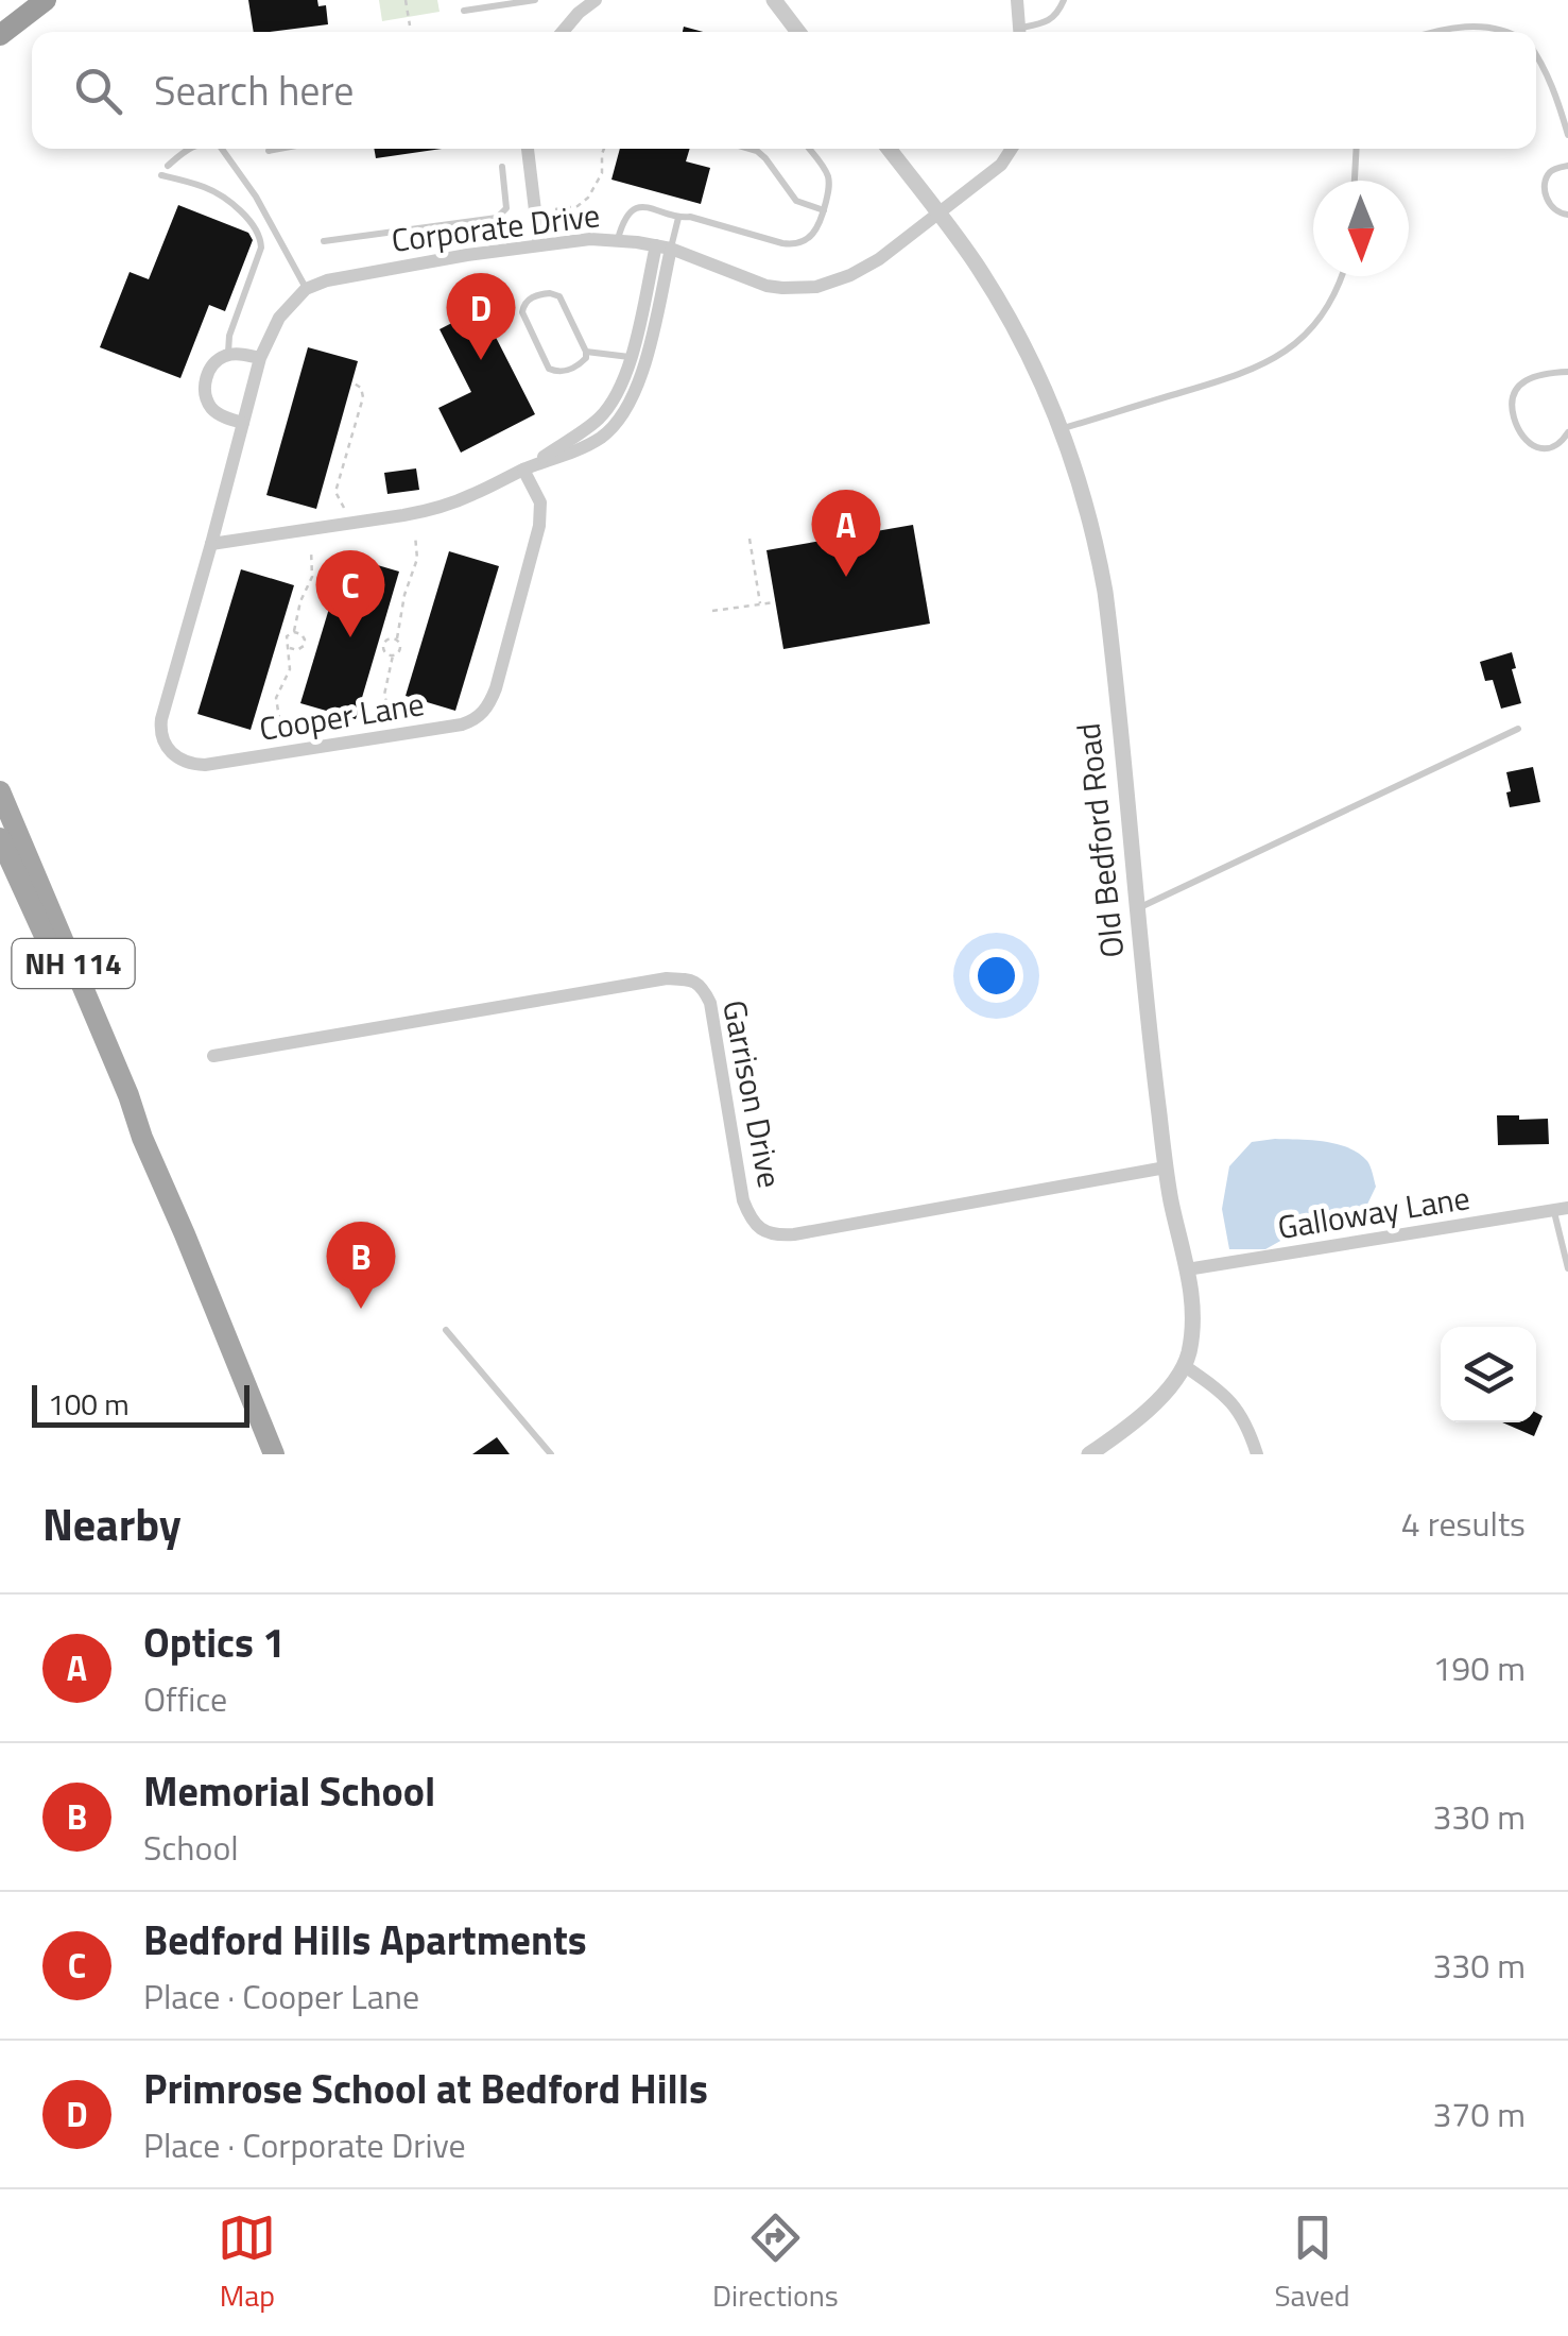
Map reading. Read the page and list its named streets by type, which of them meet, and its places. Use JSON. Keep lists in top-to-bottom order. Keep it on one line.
{"streets":{"main road":["NH 114"],"street":["Corporate Drive","Cooper Lane","Old Bedford Road","Garrison Drive","Galloway Lane"]},"crossings":[["Corporate Drive","Old Bedford Road"],["Old Bedford Road","Garrison Drive"],["Old Bedford Road","Galloway Lane"]],"scale_bar":"100 m","north":"bottom","page":{"search":"Search here","pins":["D","A","C","B"],"scale":"100 m","heading":["Nearby","4 results"],"list":[{"mark":"A","name":"Optics 1","note":"Office","value":"190 m"},{"mark":"B","name":"Memorial School","note":"School","value":"330 m"},{"mark":"C","name":"Bedford Hills Apartments","note":"Place · Cooper Lane","value":"330 m"},{"mark":"D","name":"Primrose School at Bedford Hills","note":"Place · Corporate Drive","value":"370 m"}],"nav":["Map","Directions","Saved"]}}
